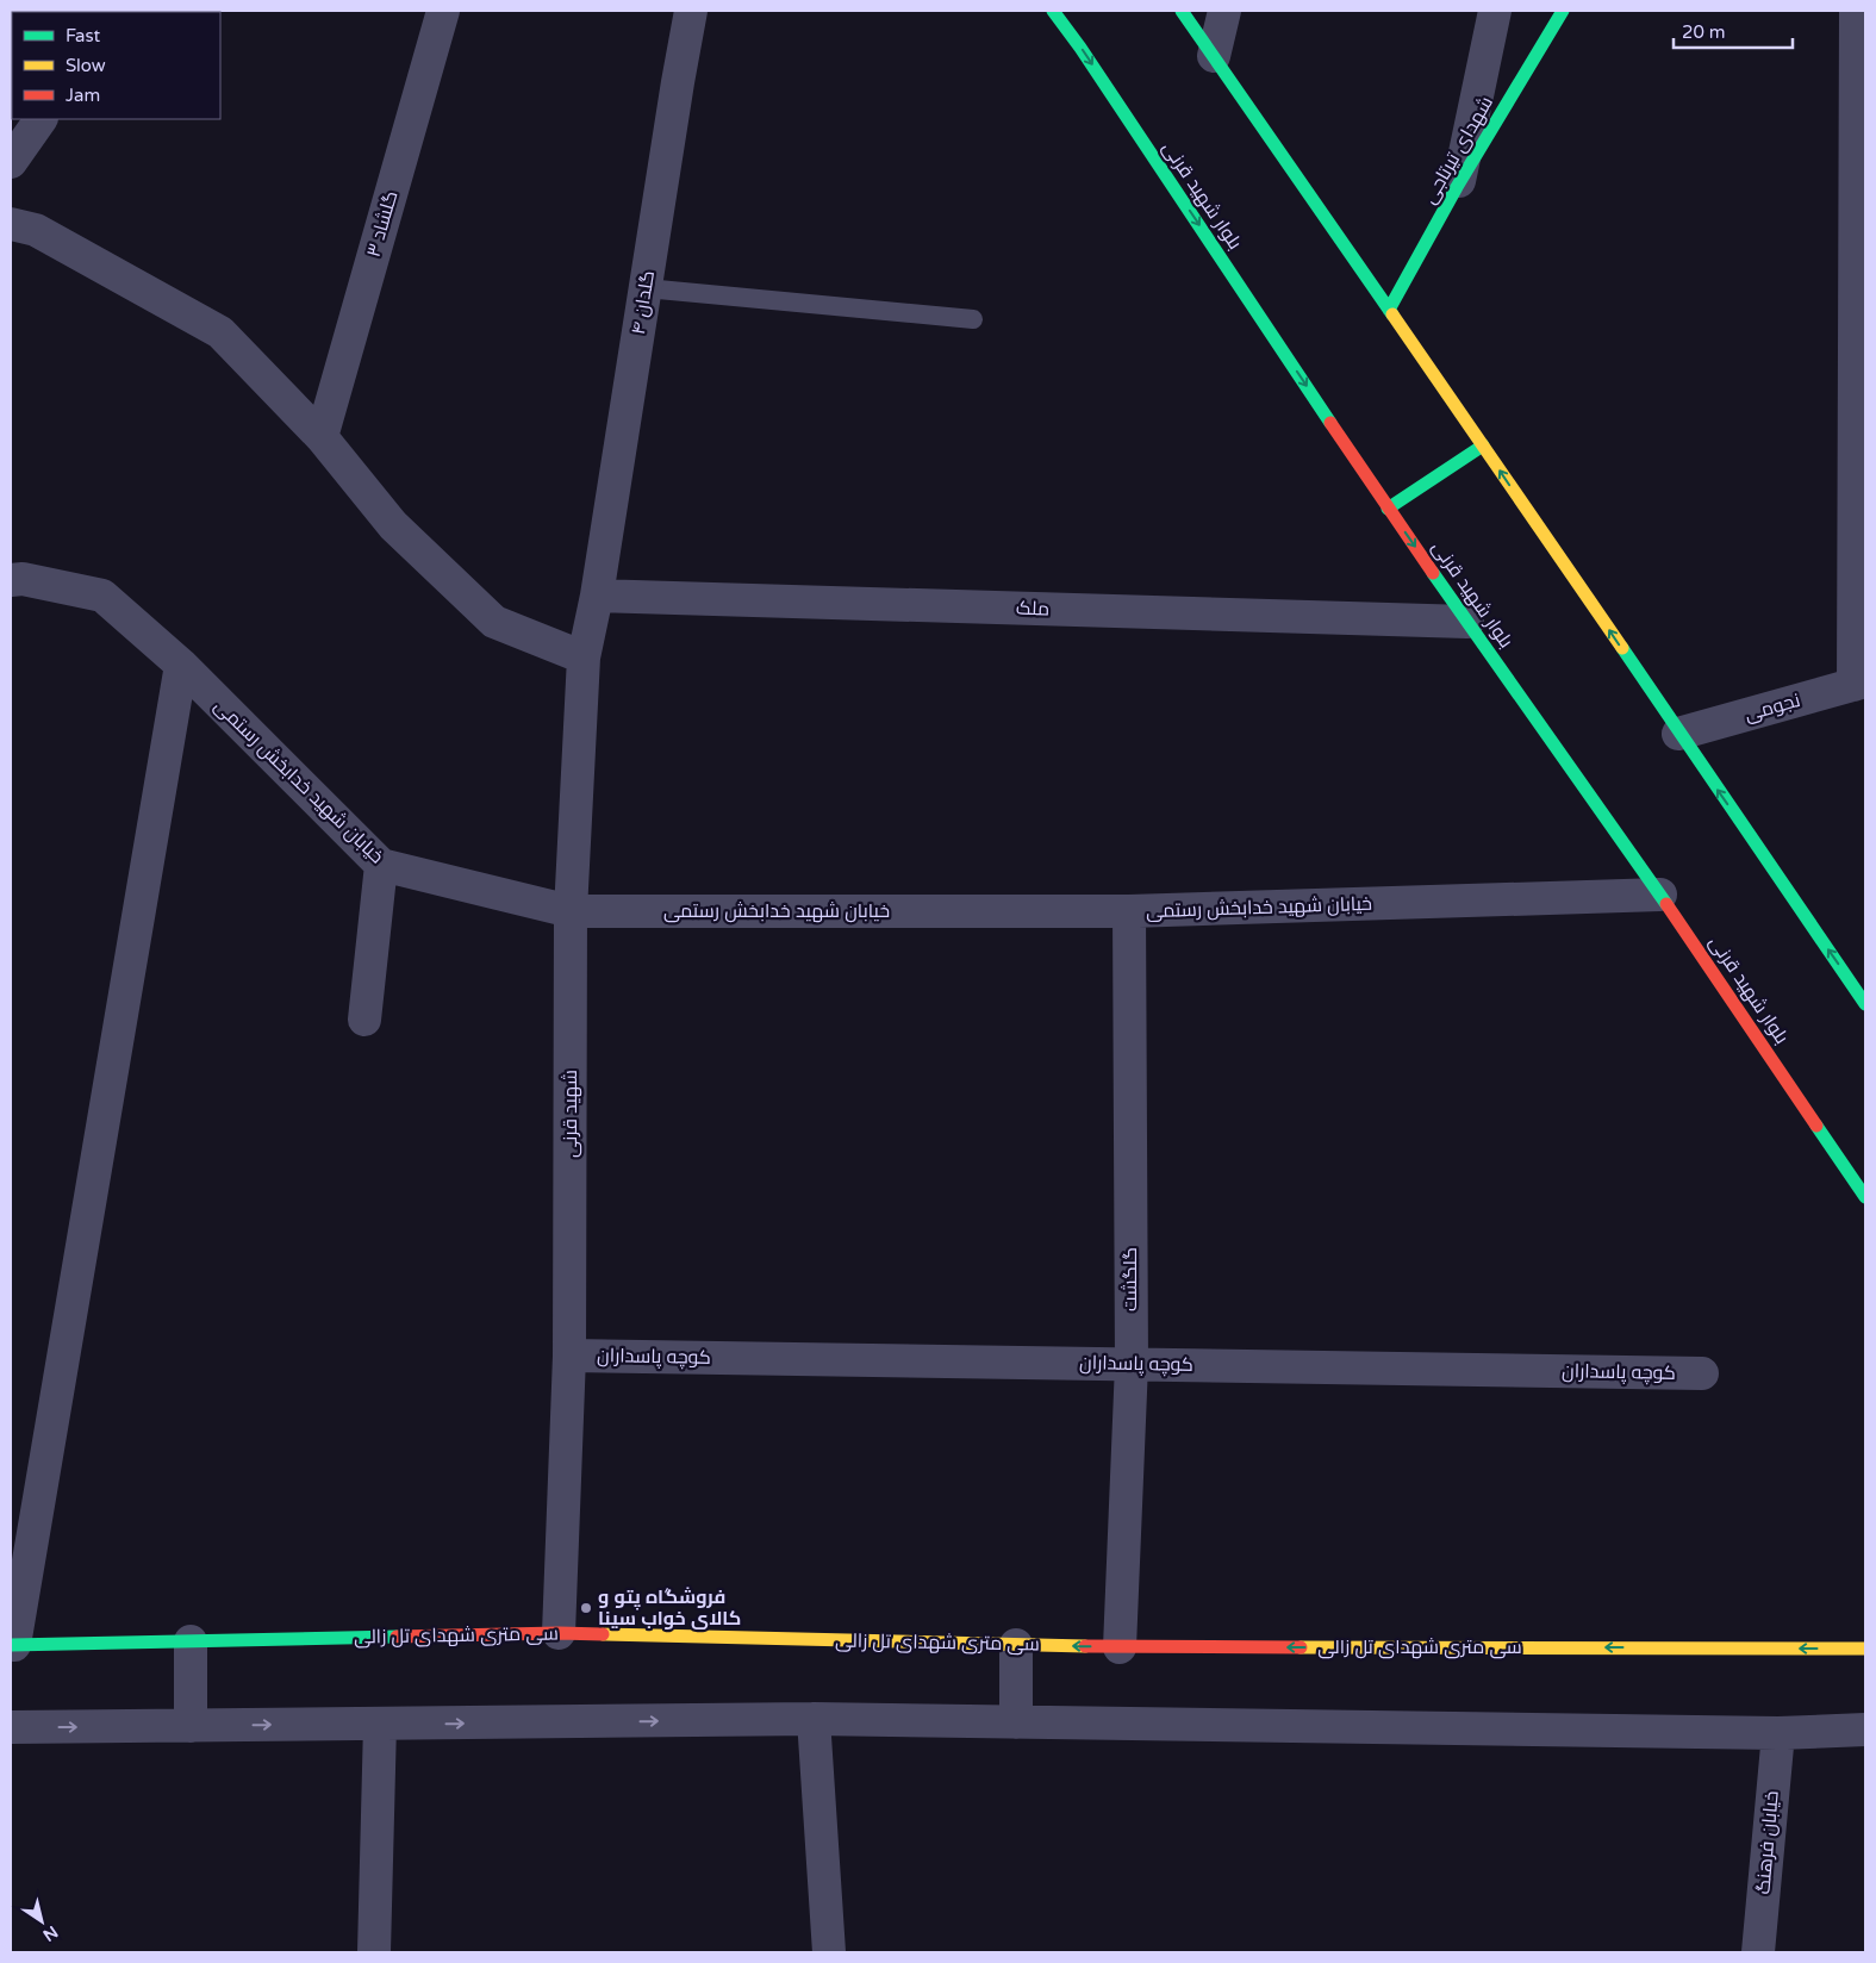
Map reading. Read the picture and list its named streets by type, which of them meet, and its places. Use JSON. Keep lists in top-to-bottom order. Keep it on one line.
{"streets":{"main road":["شهدای تیرتاجی","بلوار شهید قرنی","سی متری شهدای تل زالی"],"street":["گلشاد ۳","گلدان ۴","ملک","نجومی","خیابان شهید خدابخش رستمی","شهید قرنی","گلگشت","کوچه پاسداران","خیابان فرهنگ"]},"crossings":[["بلوار شهید قرنی","ملک"],["بلوار شهید قرنی","خیابان شهید خدابخش رستمی"],["گلدان ۴","ملک"],["گلدان ۴","شهید قرنی"],["ملک","شهید قرنی"],["خیابان شهید خدابخش رستمی","شهید قرنی"],["خیابان شهید خدابخش رستمی","گلگشت"],["شهید قرنی","کوچه پاسداران"],["شهید قرنی","سی متری شهدای تل زالی"],["گلگشت","کوچه پاسداران"],["گلگشت","سی متری شهدای تل زالی"]],"one_way":["سی متری شهدای تل زالی"],"places":["فروشگاه پتو و کالای خواب سینا"],"legend":["Fast","Slow","Jam"],"scale_bar":"20 m","north":"bottom right"}
